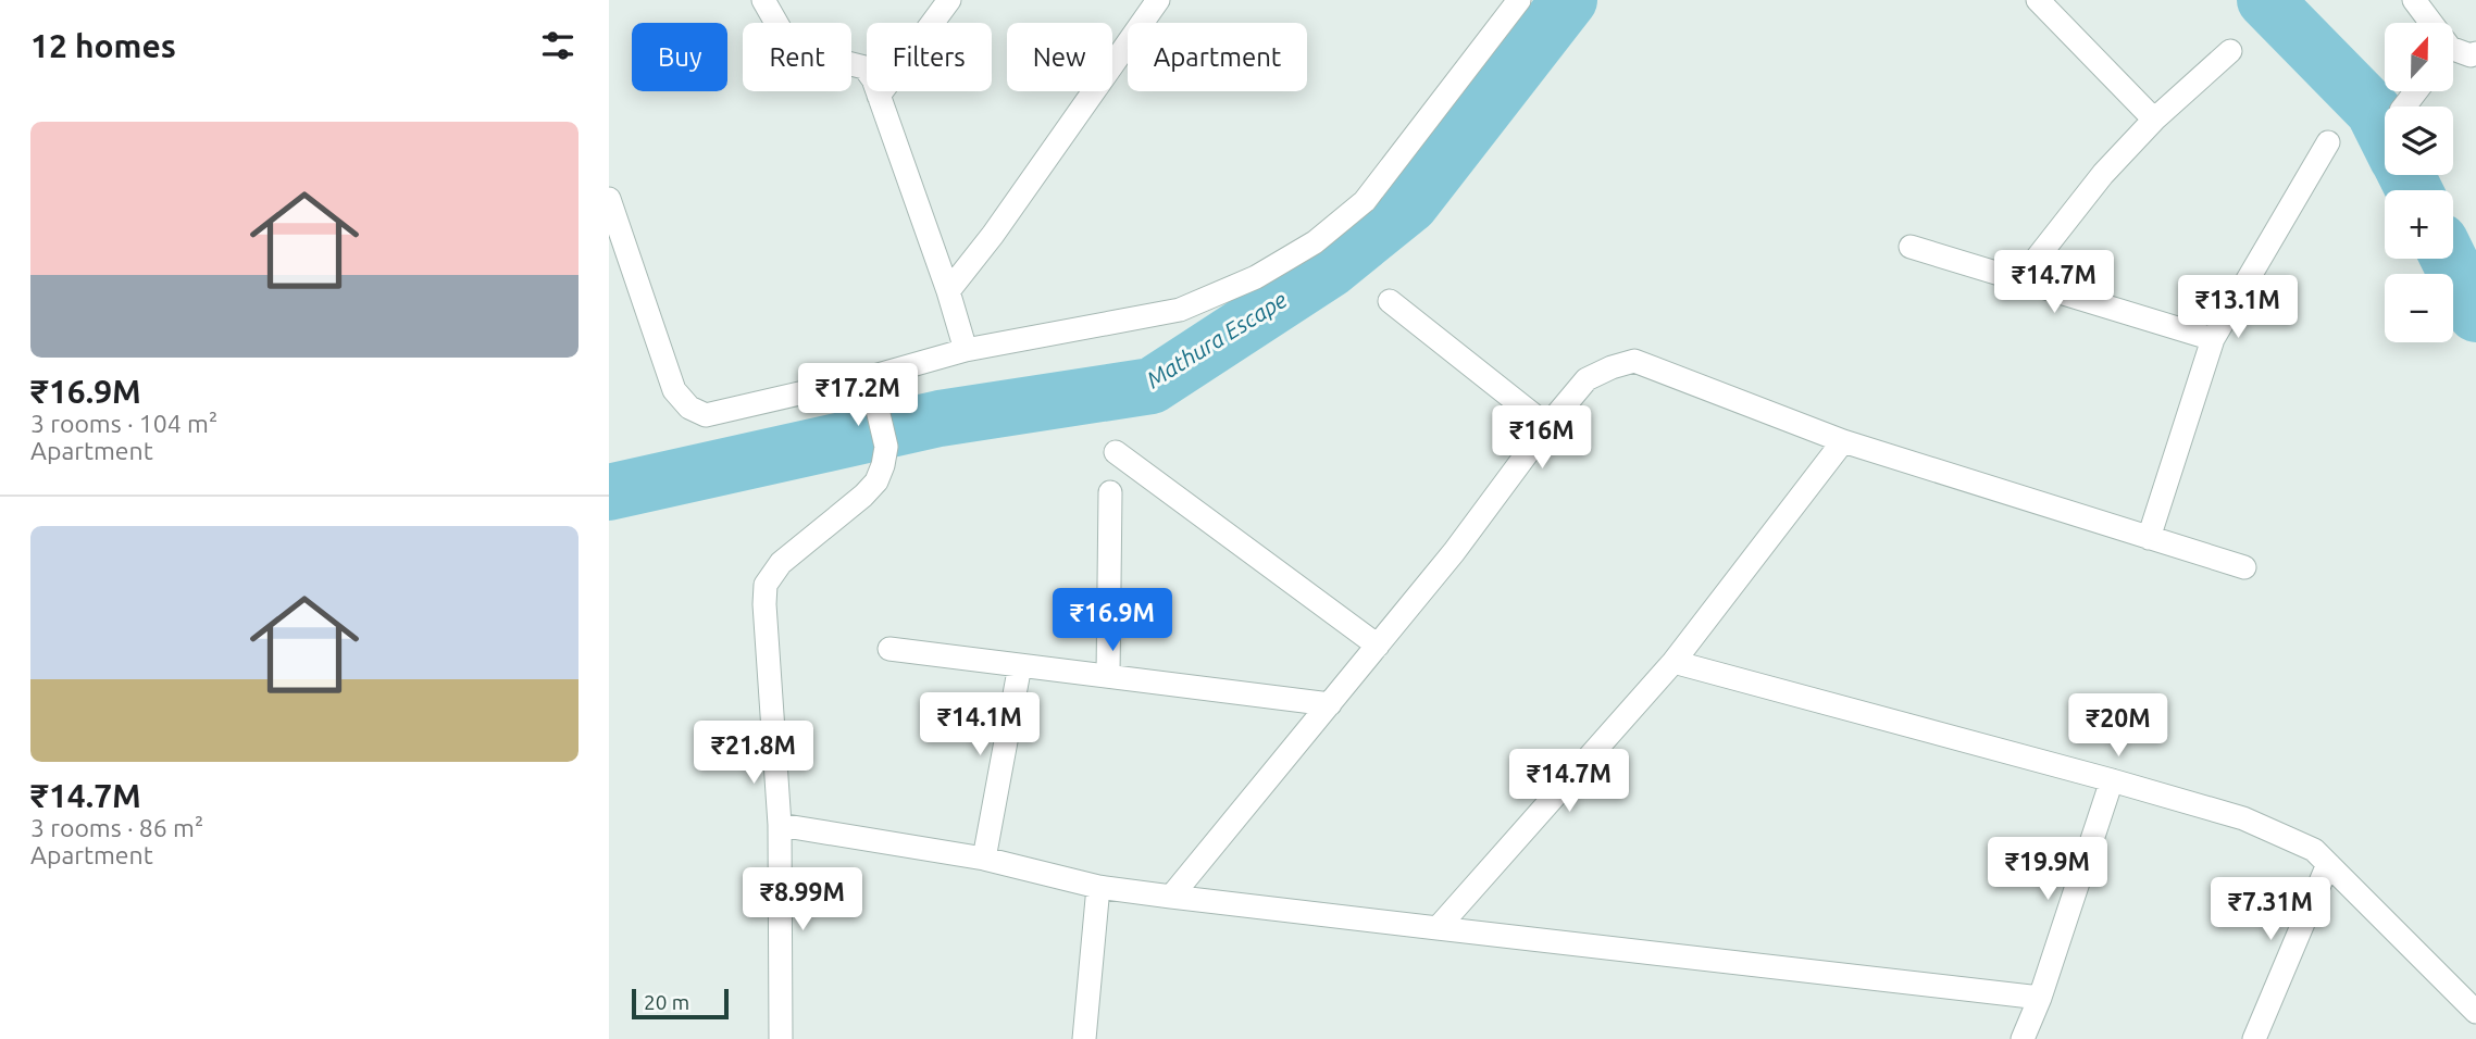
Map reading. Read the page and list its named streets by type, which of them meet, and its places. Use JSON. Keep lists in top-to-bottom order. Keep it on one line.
{"water":["Mathura Escape"],"scale_bar":"20 m","north":"top","page":{"heading":"12 homes","map_buttons":["+","−"],"chip":["Buy","Rent","Filters","New","Apartment"],"list":[{"name":"₹16.9M","note":"3 rooms · 104 m² · Apartment"},{"name":"₹14.7M","note":"3 rooms · 86 m² · Apartment"}],"price":["₹14.7M","₹13.1M","₹17.2M","₹16M","₹16.9M","₹14.1M","₹20M","₹21.8M","₹14.7M","₹19.9M","₹8.99M","₹7.31M"],"scale":"20 m"}}
